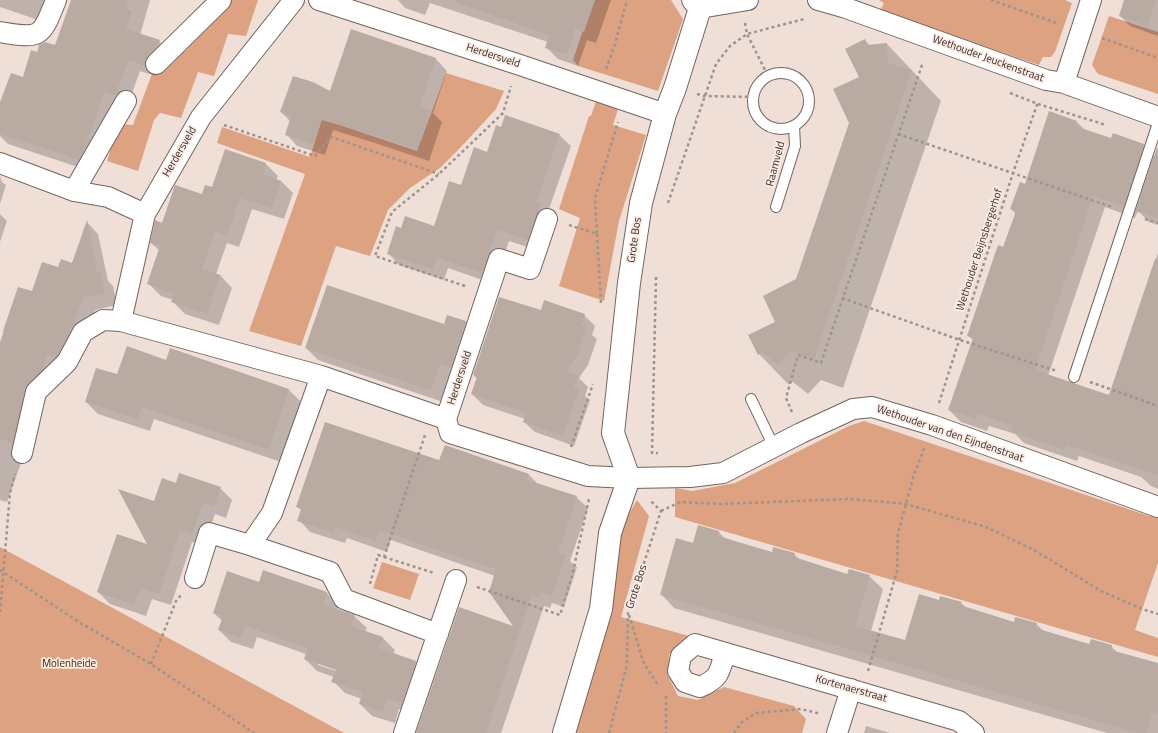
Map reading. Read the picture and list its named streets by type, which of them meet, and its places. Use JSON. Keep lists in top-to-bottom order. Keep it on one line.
{"streets":{"street":["Herdersveld","Wethouder Jeuckenstraat","Grote Bos","Wethouder van den Eijndenstraat","Kortenaerstraat"],"lane":["Raamveld"],"path":["Wethouder Beijnsbergerhof"]},"crossings":[["Herdersveld","Grote Bos"],["Herdersveld","Wethouder van den Eijndenstraat"],["Wethouder Jeuckenstraat","Wethouder Beijnsbergerhof"],["Grote Bos","Wethouder van den Eijndenstraat"],["Wethouder Beijnsbergerhof","Wethouder van den Eijndenstraat"],["Wethouder Beijnsbergerhof","Kortenaerstraat"]],"parks":["Molenheide"]}
